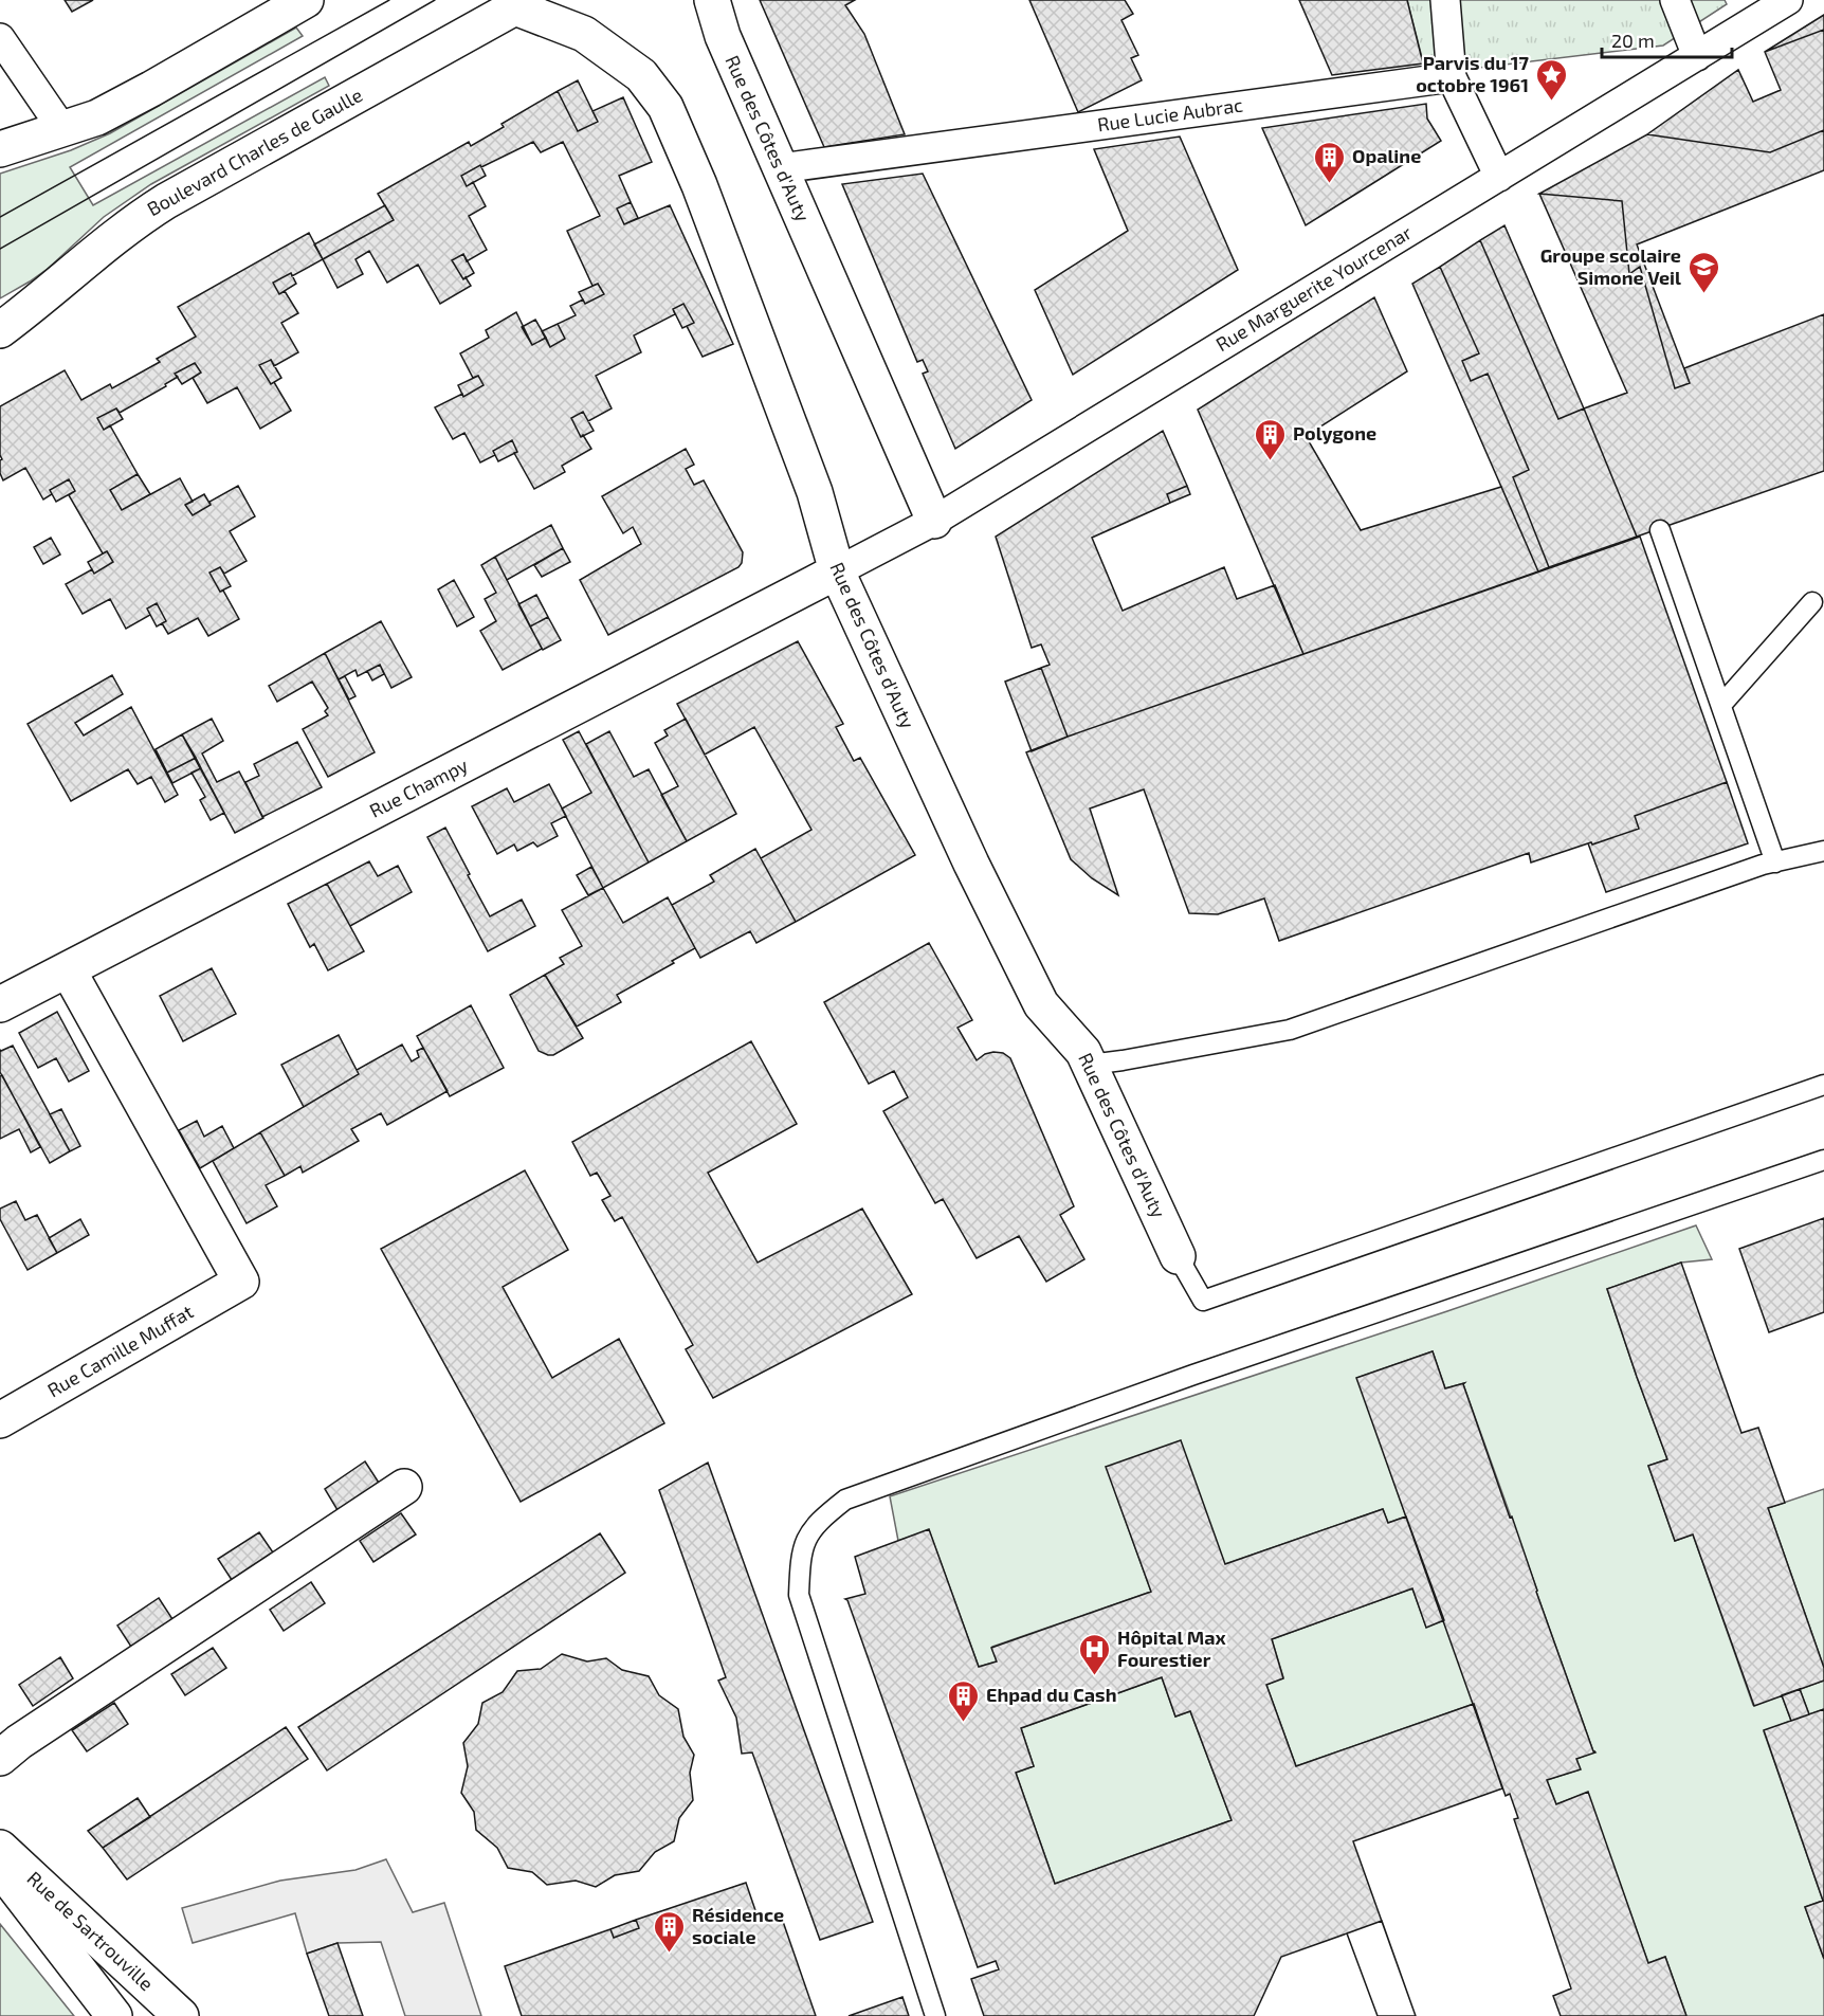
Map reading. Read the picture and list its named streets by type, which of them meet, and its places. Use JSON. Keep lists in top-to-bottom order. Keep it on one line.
{"streets":{"main road":["Rue des Côtes d'Auty","Boulevard Charles de Gaulle","Rue Champy","Rue Camille Muffat","Rue de Sartrouville"],"street":["Rue Lucie Aubrac","Rue Marguerite Yourcenar"]},"crossings":[["Rue Lucie Aubrac","Rue des Côtes d'Auty"],["Rue des Côtes d'Auty","Boulevard Charles de Gaulle"],["Rue des Côtes d'Auty","Rue Marguerite Yourcenar"],["Rue des Côtes d'Auty","Rue Champy"],["Rue Marguerite Yourcenar","Rue Champy"],["Rue Champy","Rue Camille Muffat"]],"places":{"place":["Parvis du 17 octobre 1961"],"building":["Opaline","Polygone","Ehpad du Cash","Résidence sociale"],"school or university":["Groupe scolaire Simone Veil"],"hospital":["Hôpital Max Fourestier"]},"scale_bar":"20 m"}
